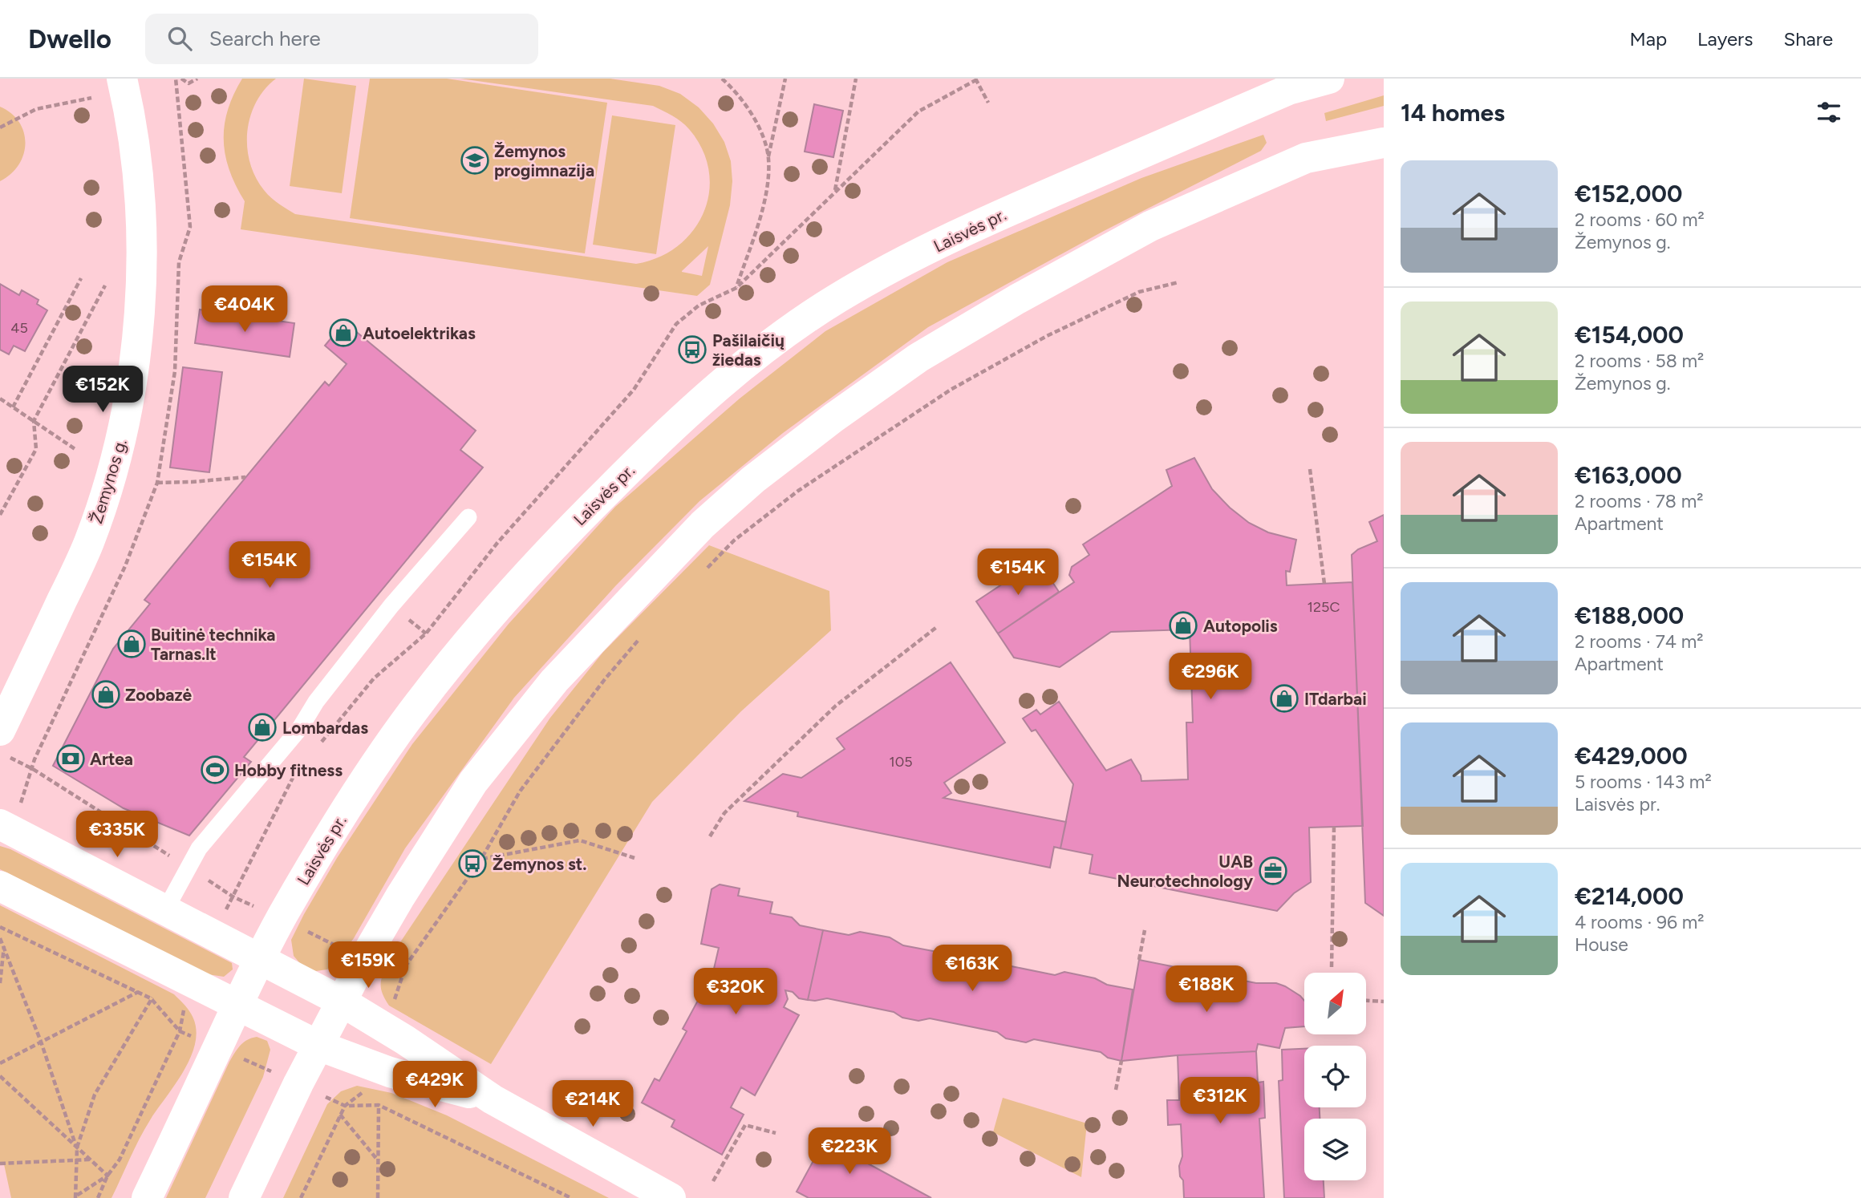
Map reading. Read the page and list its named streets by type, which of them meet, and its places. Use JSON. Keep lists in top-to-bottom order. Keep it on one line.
{"streets":{"main road":["Laisvės pr.","Žemynos g."]},"places":{"school or university":["Žemynos progimnazija"],"shop":["Autoelektrikas","Autopolis","Buitinė technika Tarnas.lt","Zoobazė","ITdarbai","Lombardas"],"bus stop":["Pašilaičių žiedas","Žemynos st."],"bank":["Artea"],"sports":["Hobby fitness"],"office":["UAB Neurotechnology"]},"house_numbers":["45","125C","105"],"north":"top right","page":{"header":"Dwello","search":"Search here","nav":["Map","Layers","Share"],"heading":"14 homes","list":[{"name":"€152,000","note":"2 rooms · 60 m² · Žemynos g."},{"name":"€154,000","note":"2 rooms · 58 m² · Žemynos g."},{"name":"€163,000","note":"2 rooms · 78 m² · Apartment"},{"name":"€188,000","note":"2 rooms · 74 m² · Apartment"},{"name":"€429,000","note":"5 rooms · 143 m² · Laisvės pr."},{"name":"€214,000","note":"4 rooms · 96 m² · House"}],"price":["€404K","€152K","€154K","€154K","€296K","€335K","€159K","€163K","€188K","€320K","€429K","€312K","€214K","€223K"]}}
